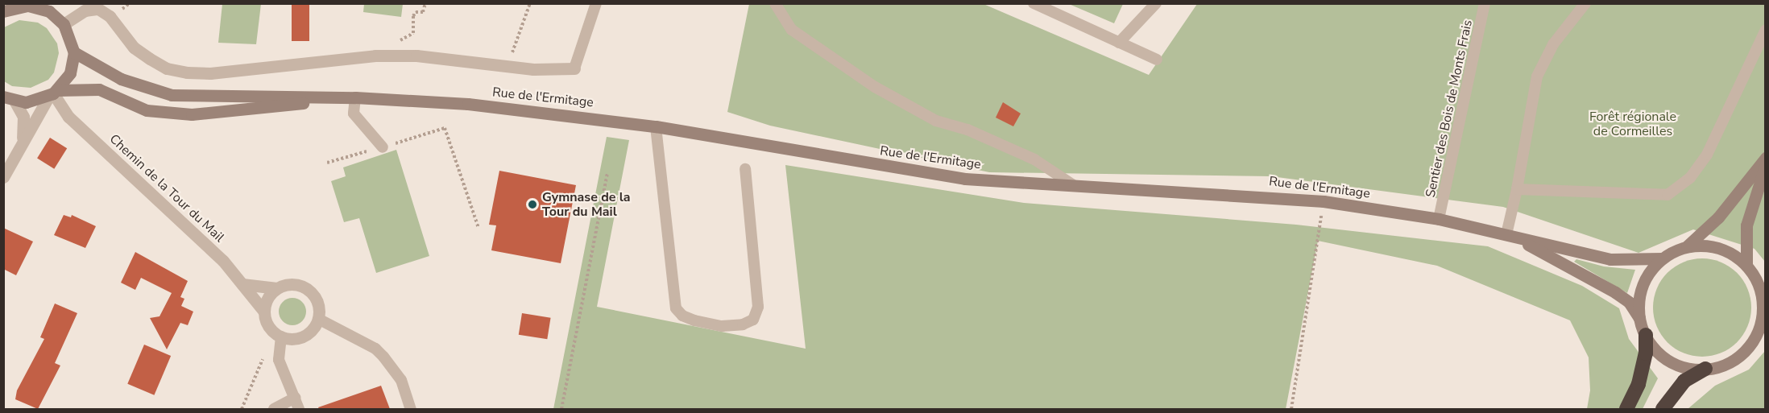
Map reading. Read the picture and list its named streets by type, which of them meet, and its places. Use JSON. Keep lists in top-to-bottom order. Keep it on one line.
{"streets":{"street":["Rue de l'Ermitage","Chemin de la Tour du Mail"],"lane":["Sentier des Bois de Monts Frais"]},"crossings":[["Rue de l'Ermitage","Sentier des Bois de Monts Frais"],["Rue de l'Ermitage","Chemin de la Tour du Mail"]],"parks":["Forêt régionale de Cormeilles"],"places":["Gymnase de la Tour du Mail"]}
